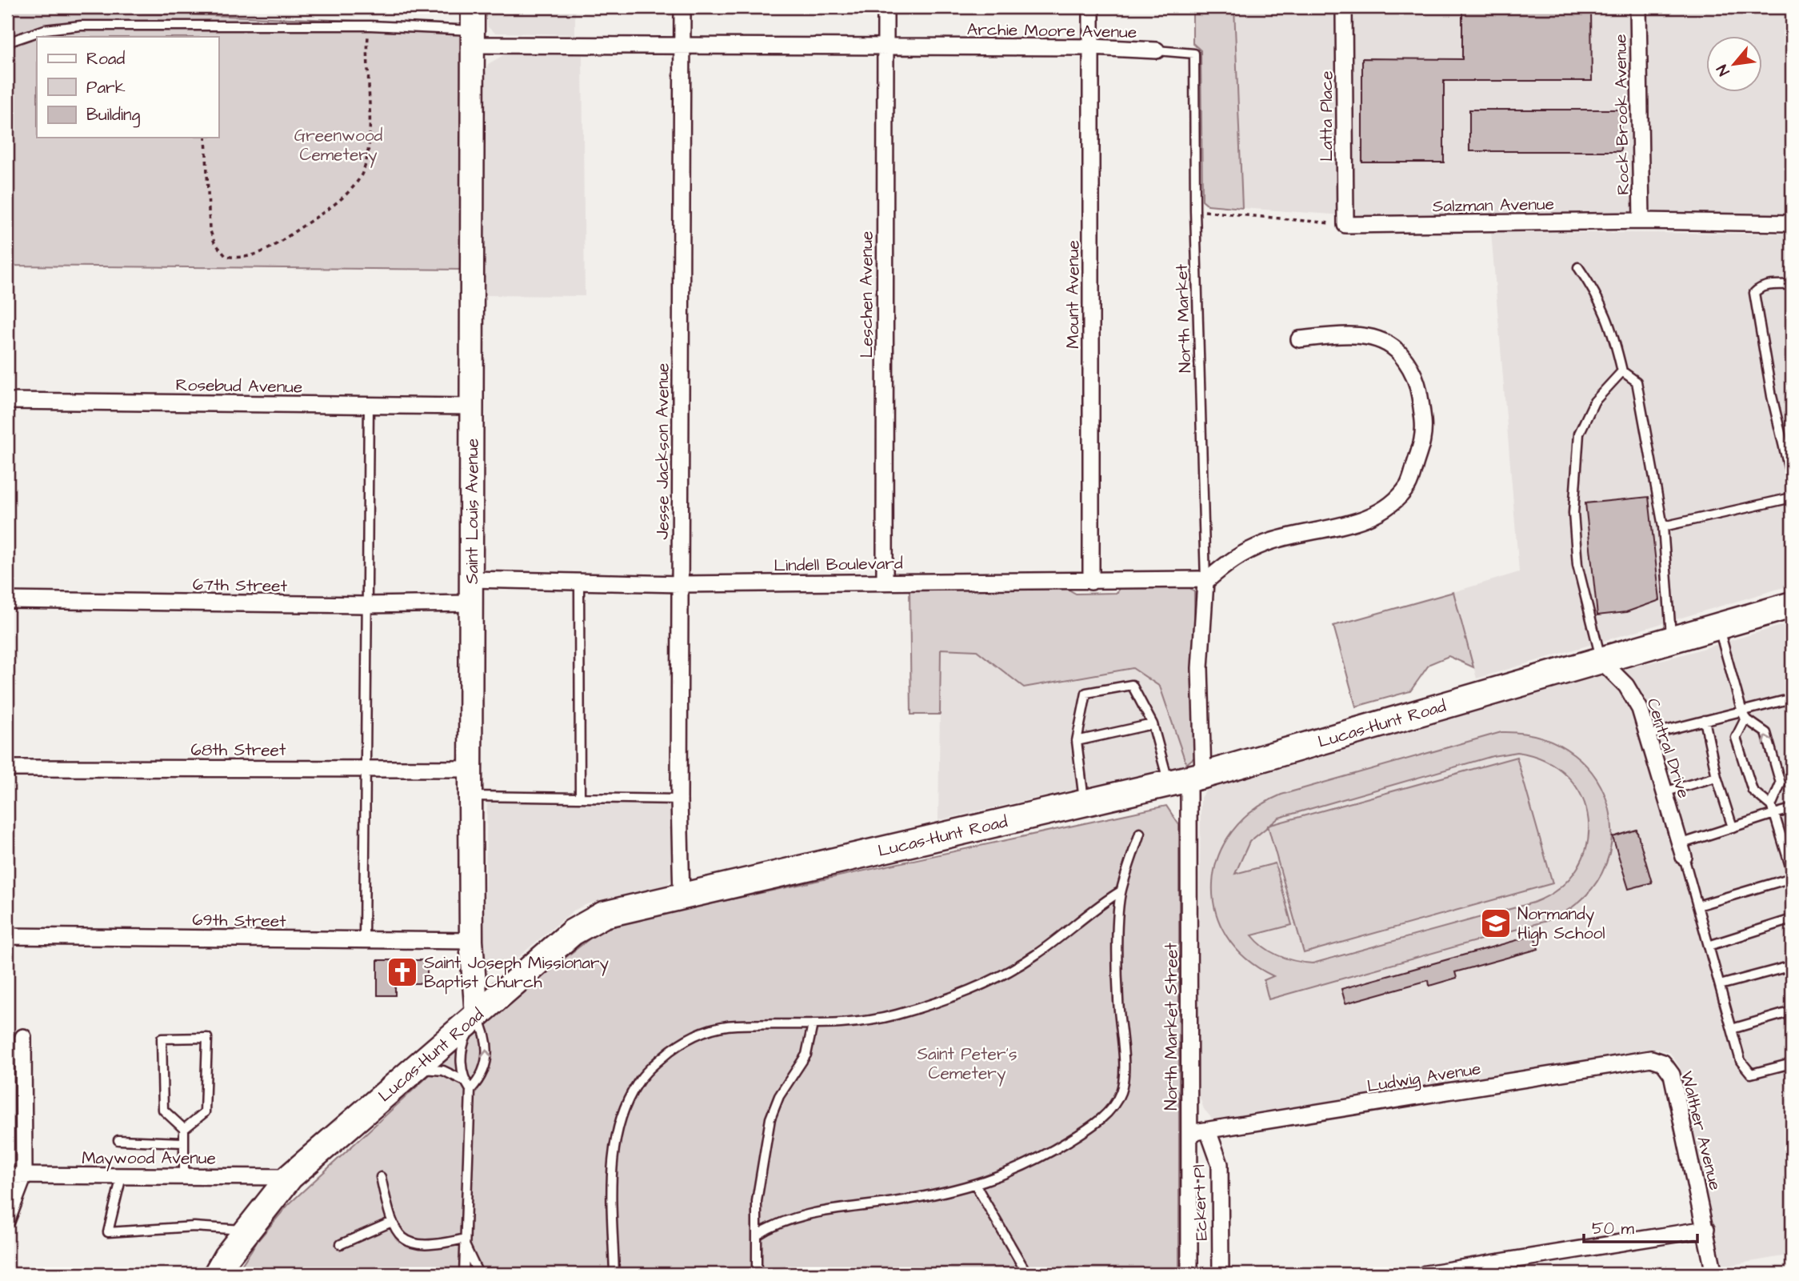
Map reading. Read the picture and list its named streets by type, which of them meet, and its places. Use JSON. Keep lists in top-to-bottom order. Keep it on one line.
{"streets":{"main road":["Lucas-Hunt Road"],"street":["Archie Moore Avenue","Rock Brook Avenue","Latta Place","Salzman Avenue","Leschen Avenue","Mount Avenue","Rosebud Avenue","Jesse Jackson Avenue","Saint Louis Avenue","Lindell Boulevard","67th Street","Central Drive","68th Street","69th Street","North Market Street","Ludwig Avenue","Walther Avenue","Maywood Avenue","Eckert Pl"],"lane":["North Market"]},"crossings":[["Archie Moore Avenue","Leschen Avenue"],["Archie Moore Avenue","Mount Avenue"],["Archie Moore Avenue","North Market"],["Archie Moore Avenue","Jesse Jackson Avenue"],["Archie Moore Avenue","Saint Louis Avenue"],["Rock Brook Avenue","Salzman Avenue"],["Latta Place","Salzman Avenue"],["Leschen Avenue","Lindell Boulevard"],["Mount Avenue","Lindell Boulevard"],["North Market","Lindell Boulevard"],["North Market","North Market Street"],["Rosebud Avenue","Saint Louis Avenue"],["Jesse Jackson Avenue","Lindell Boulevard"],["Jesse Jackson Avenue","Lucas-Hunt Road"],["Saint Louis Avenue","Lindell Boulevard"],["Saint Louis Avenue","67th Street"],["Saint Louis Avenue","Lucas-Hunt Road"],["Saint Louis Avenue","68th Street"],["Saint Louis Avenue","69th Street"],["Lindell Boulevard","North Market Street"],["Lucas-Hunt Road","Central Drive"],["Lucas-Hunt Road","North Market Street"],["Lucas-Hunt Road","Maywood Avenue"],["North Market Street","Ludwig Avenue"],["Ludwig Avenue","Walther Avenue"],["Ludwig Avenue","Eckert Pl"]],"parks":["Greenwood Cemetery","Saint Peter's Cemetery"],"places":{"school or university":["Normandy High School"],"church":["Saint Joseph Missionary Baptist Church"]},"legend":["Road","Park","Building"],"scale_bar":"50 m","north":"bottom left"}
